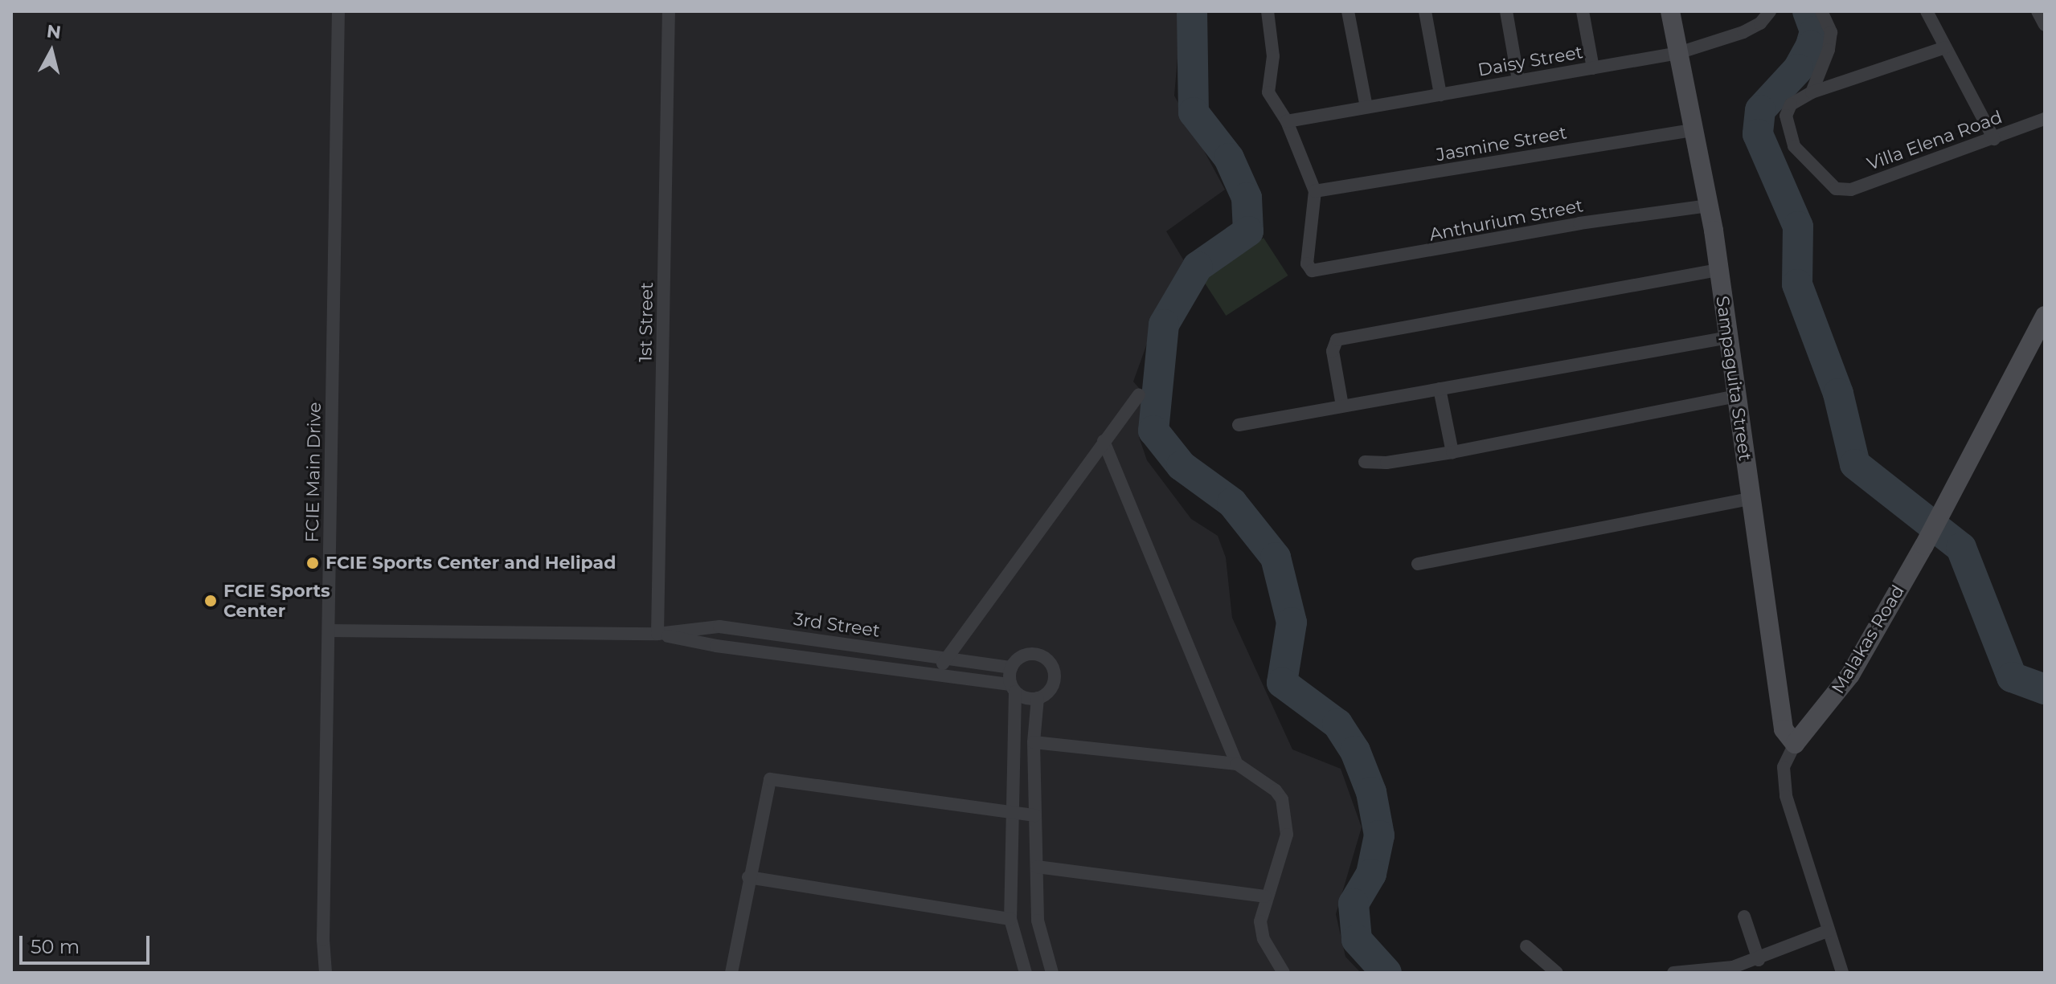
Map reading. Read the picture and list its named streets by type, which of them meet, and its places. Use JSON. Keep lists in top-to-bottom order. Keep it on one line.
{"streets":{"street":["Daisy Street","Villa Elena Road","Jasmine Street","Anthurium Street","1st Street","Sampaguita Street","FCIE Main Drive","3rd Street","Malakas Road"]},"crossings":[["Daisy Street","Sampaguita Street"],["Jasmine Street","Anthurium Street"],["Jasmine Street","Sampaguita Street"],["Anthurium Street","Sampaguita Street"],["1st Street","3rd Street"],["Sampaguita Street","Malakas Road"],["FCIE Main Drive","3rd Street"]],"places":["FCIE Sports Center and Helipad","FCIE Sports Center"],"scale_bar":"50 m","north":"top"}
